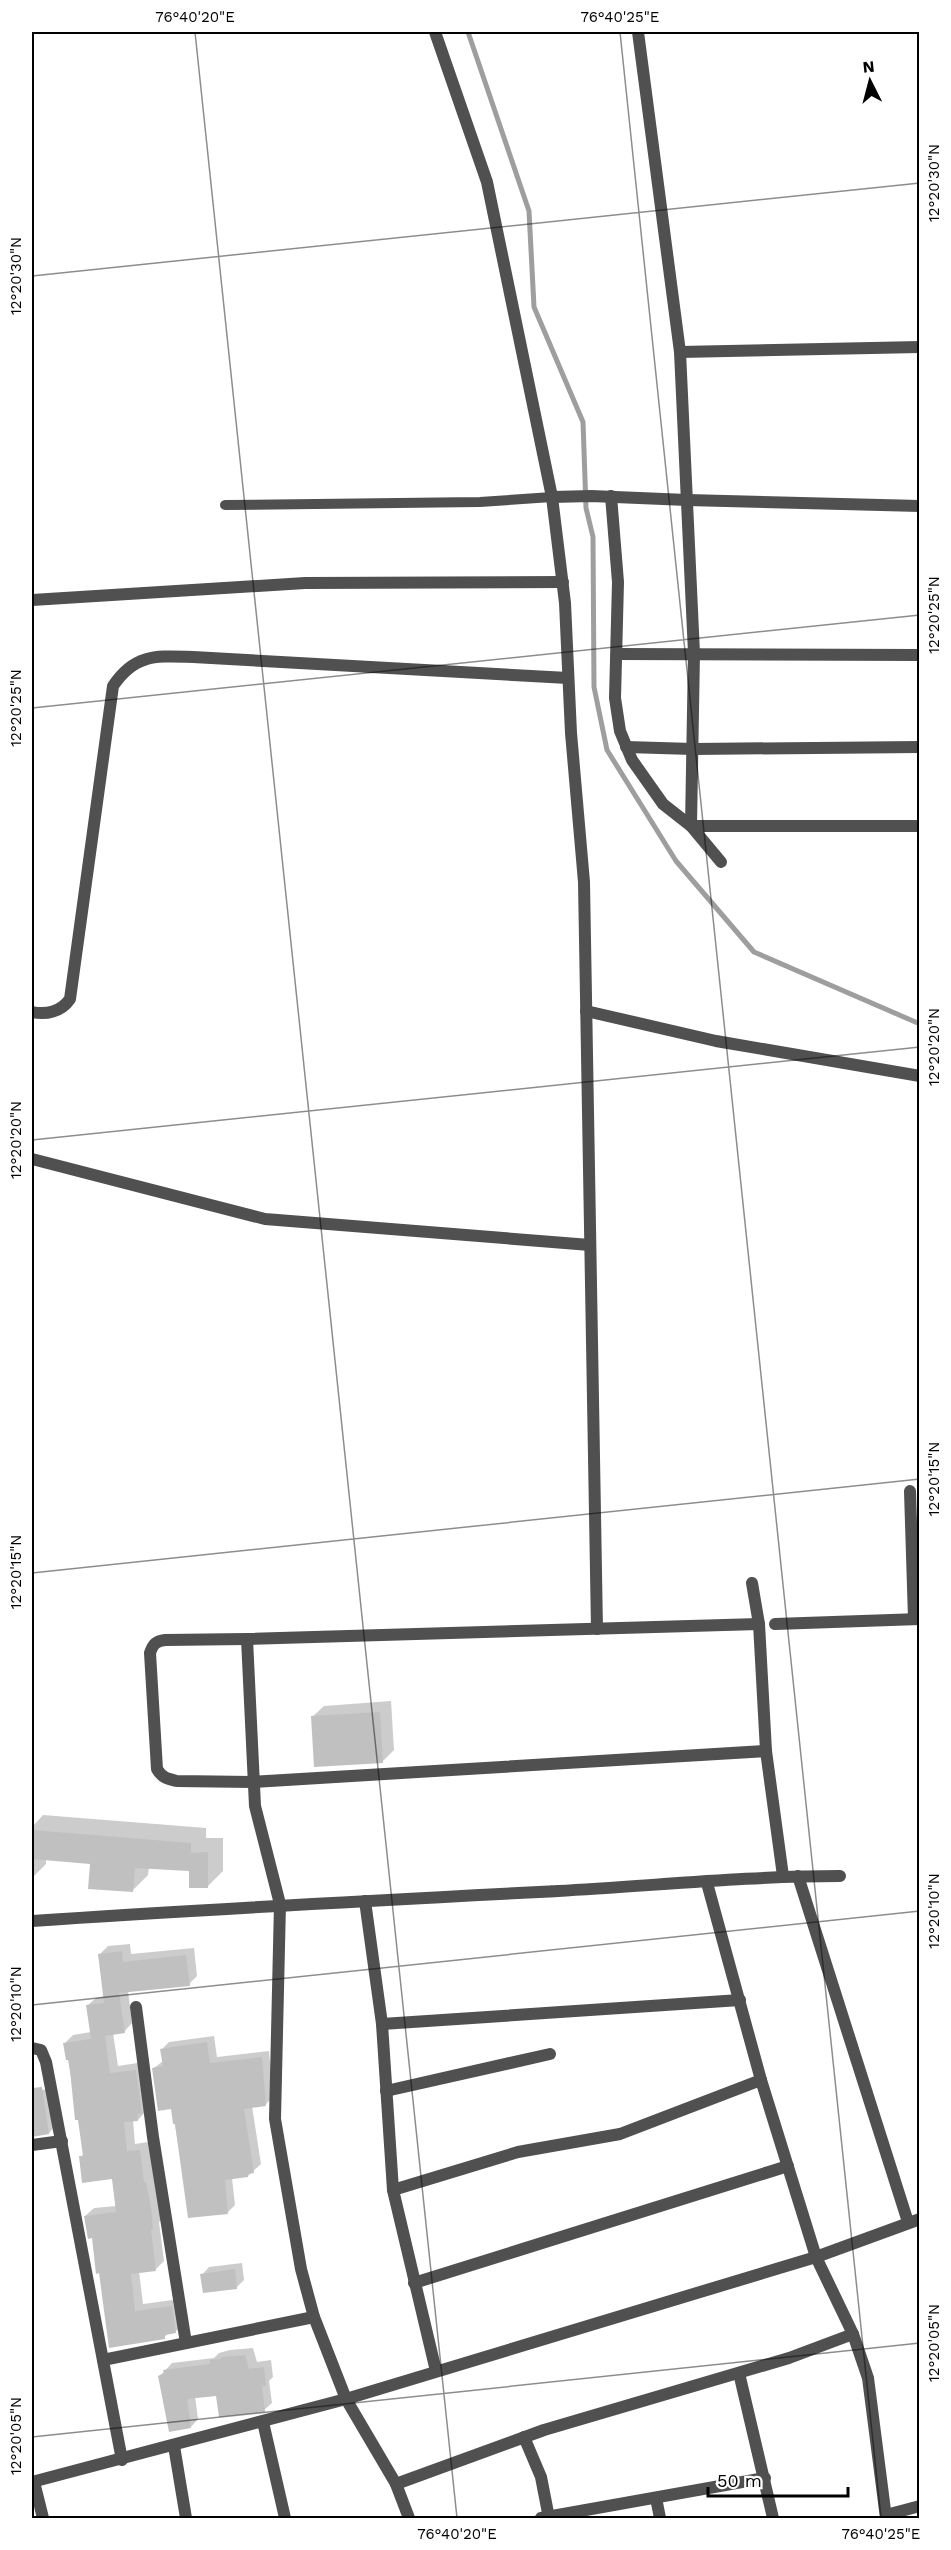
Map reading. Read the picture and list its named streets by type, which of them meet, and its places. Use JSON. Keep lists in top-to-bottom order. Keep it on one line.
{"scale_bar":"50 m","north":"top","coordinates":["76°40'20\"E","76°40'25\"E","12°20'30\"N","12°20'25\"N","12°20'20\"N","12°20'15\"N","12°20'10\"N","12°20'05\"N"]}
